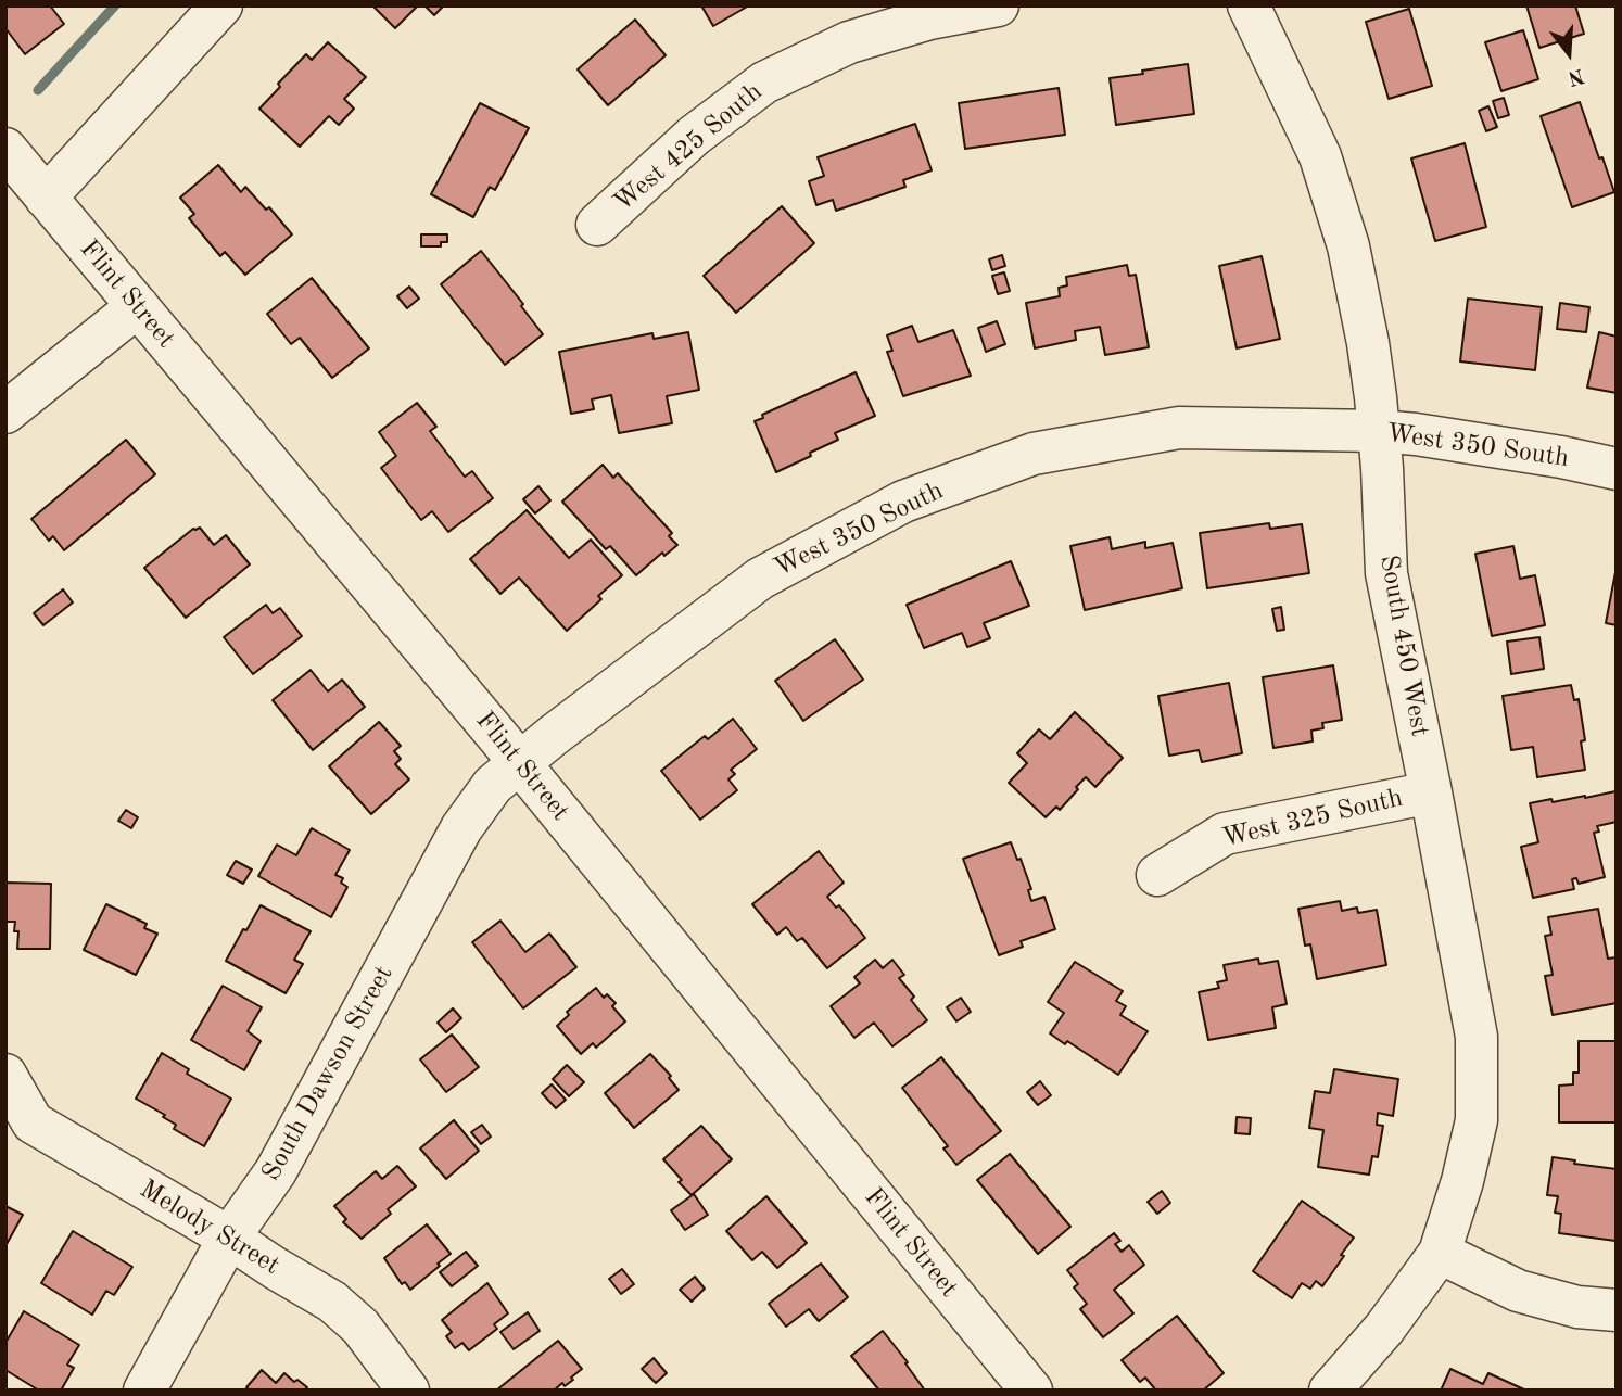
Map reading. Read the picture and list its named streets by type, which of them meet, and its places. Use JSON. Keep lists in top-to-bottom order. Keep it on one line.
{"streets":{"street":["West 425 South","Flint Street","West 350 South","South 450 West","West 325 South","South Dawson Street","Melody Street"]},"crossings":[["Flint Street","West 350 South"],["Flint Street","South Dawson Street"],["West 350 South","South 450 West"],["West 350 South","South Dawson Street"],["South 450 West","West 325 South"],["South Dawson Street","Melody Street"]],"north":"bottom"}
